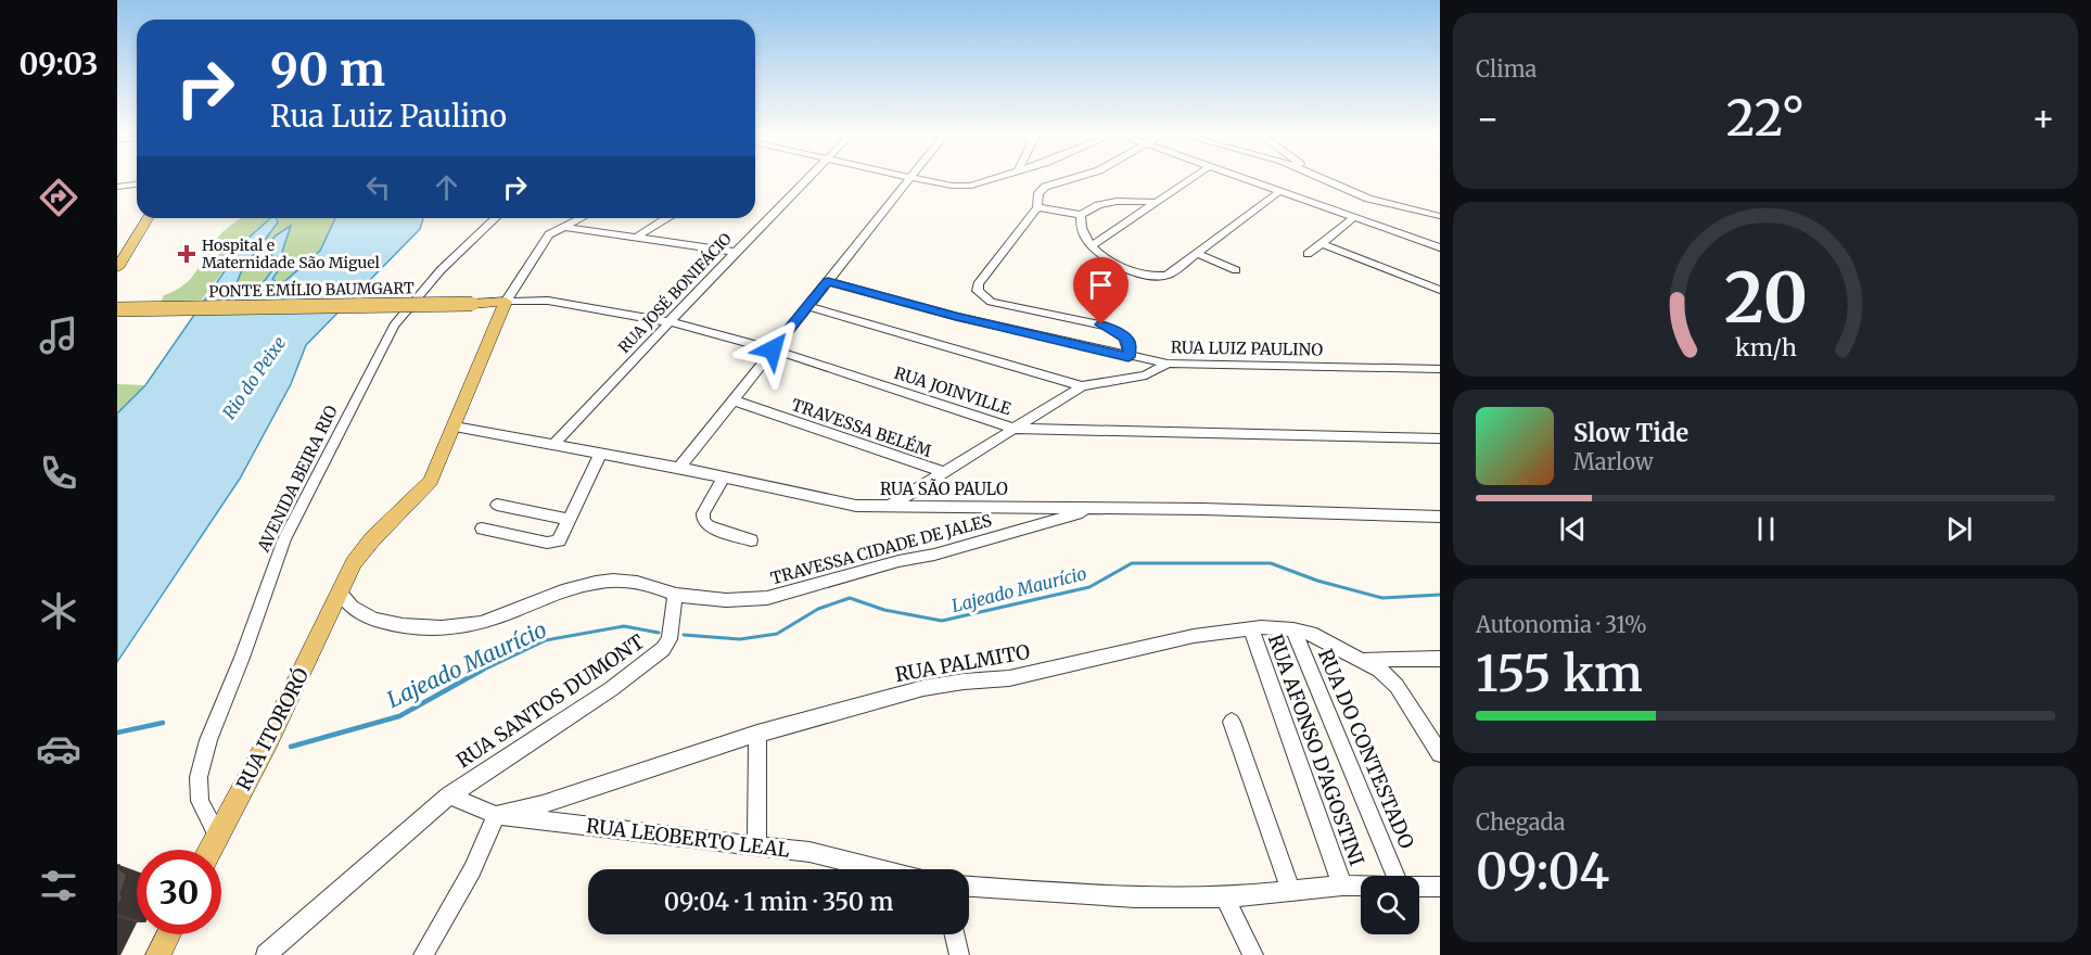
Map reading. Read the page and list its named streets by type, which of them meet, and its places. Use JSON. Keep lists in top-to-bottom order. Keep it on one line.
{"streets":{"main road":["PONTE EMÍLIO BAUMGART","RUA ITORORÓ"],"street":["RUA JOSÉ BONIFÁCIO","RUA LUIZ PAULINO","RUA JOINVILLE","TRAVESSA BELÉM","AVENIDA BEIRA RIO","RUA SÃO PAULO","TRAVESSA CIDADE DE JALES","RUA PALMITO","RUA SANTOS DUMONT","RUA DO CONTESTADO","RUA AFONSO D'AGOSTINI","RUA LEOBERTO LEAL"]},"crossings":[["PONTE EMÍLIO BAUMGART","RUA JOINVILLE"],["PONTE EMÍLIO BAUMGART","RUA ITORORÓ"],["RUA JOSÉ BONIFÁCIO","RUA JOINVILLE"],["RUA JOSÉ BONIFÁCIO","RUA SÃO PAULO"],["RUA JOINVILLE","RUA ITORORÓ"],["AVENIDA BEIRA RIO","RUA ITORORÓ"],["RUA SÃO PAULO","TRAVESSA CIDADE DE JALES"],["RUA SÃO PAULO","RUA ITORORÓ"],["TRAVESSA CIDADE DE JALES","RUA SANTOS DUMONT"],["RUA PALMITO","RUA DO CONTESTADO"],["RUA PALMITO","RUA AFONSO D'AGOSTINI"],["RUA PALMITO","RUA LEOBERTO LEAL"],["RUA SANTOS DUMONT","RUA LEOBERTO LEAL"]],"water":["Rio do Peixe","Lajeado Maurício"],"places":{"health":["Hospital e Maternidade São Miguel"]},"page":{"tabs":"09:03","tile":["Clima",["Autonomia · 31%","155 km"],["Chegada","09:04"]],"turn":["90 m","Rua Luiz Paulino"],"heat":["−","22°","+"],"song":["Slow Tide","Marlow"],"limit":"30","trip":"09:04 · 1 min · 350 m","gauge":["20","km/h"]}}
